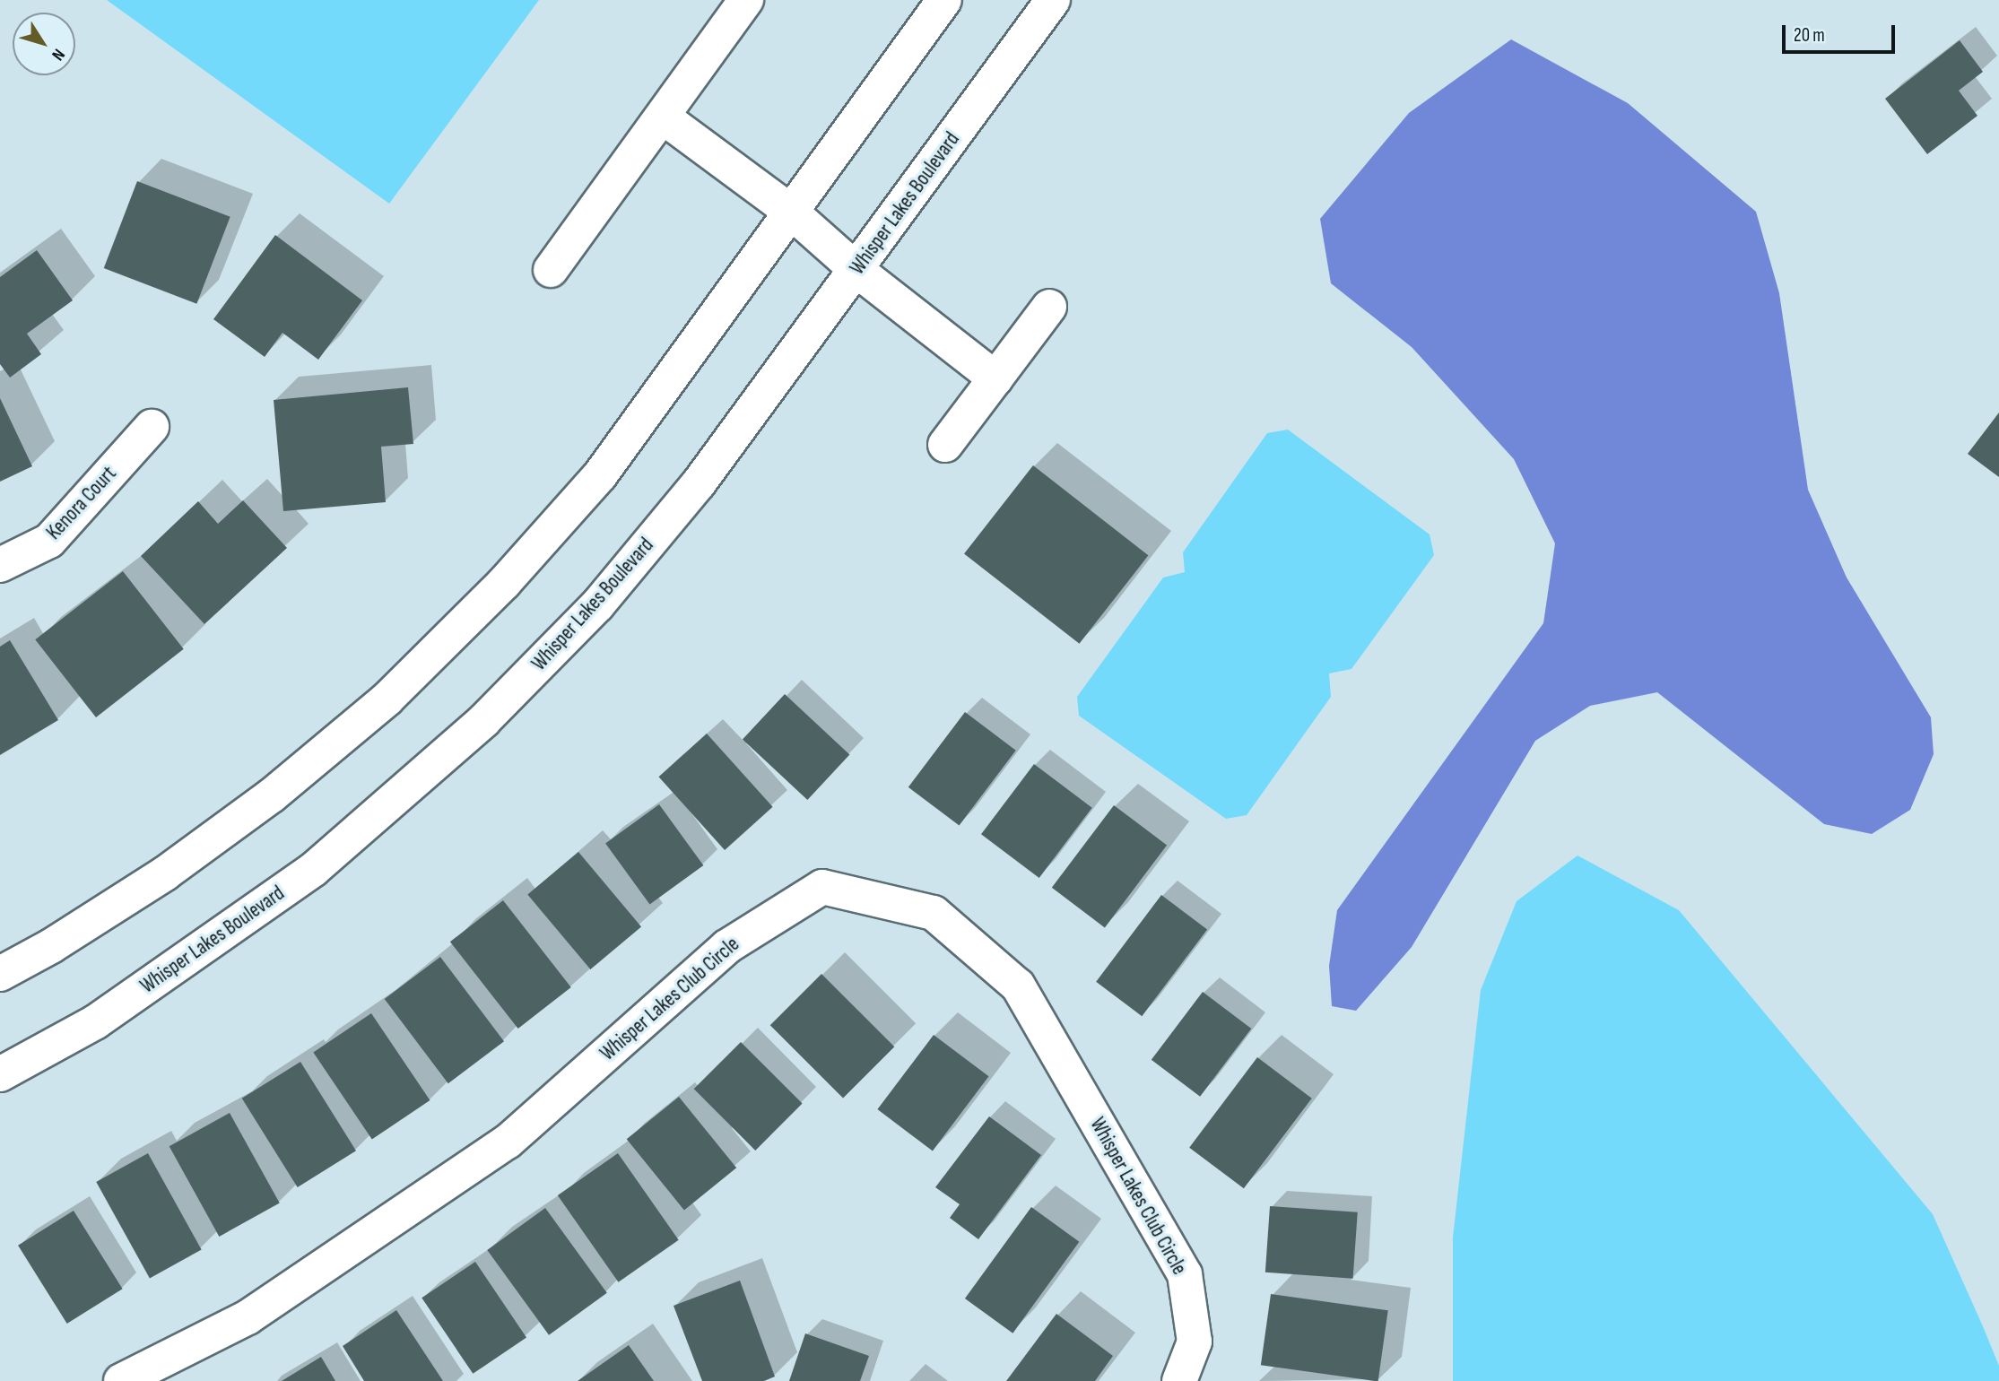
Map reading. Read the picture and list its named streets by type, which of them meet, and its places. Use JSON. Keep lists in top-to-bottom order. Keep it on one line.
{"streets":{"street":["Whisper Lakes Boulevard","Kenora Court","Whisper Lakes Club Circle"]},"scale_bar":"20 m","north":"bottom right"}
